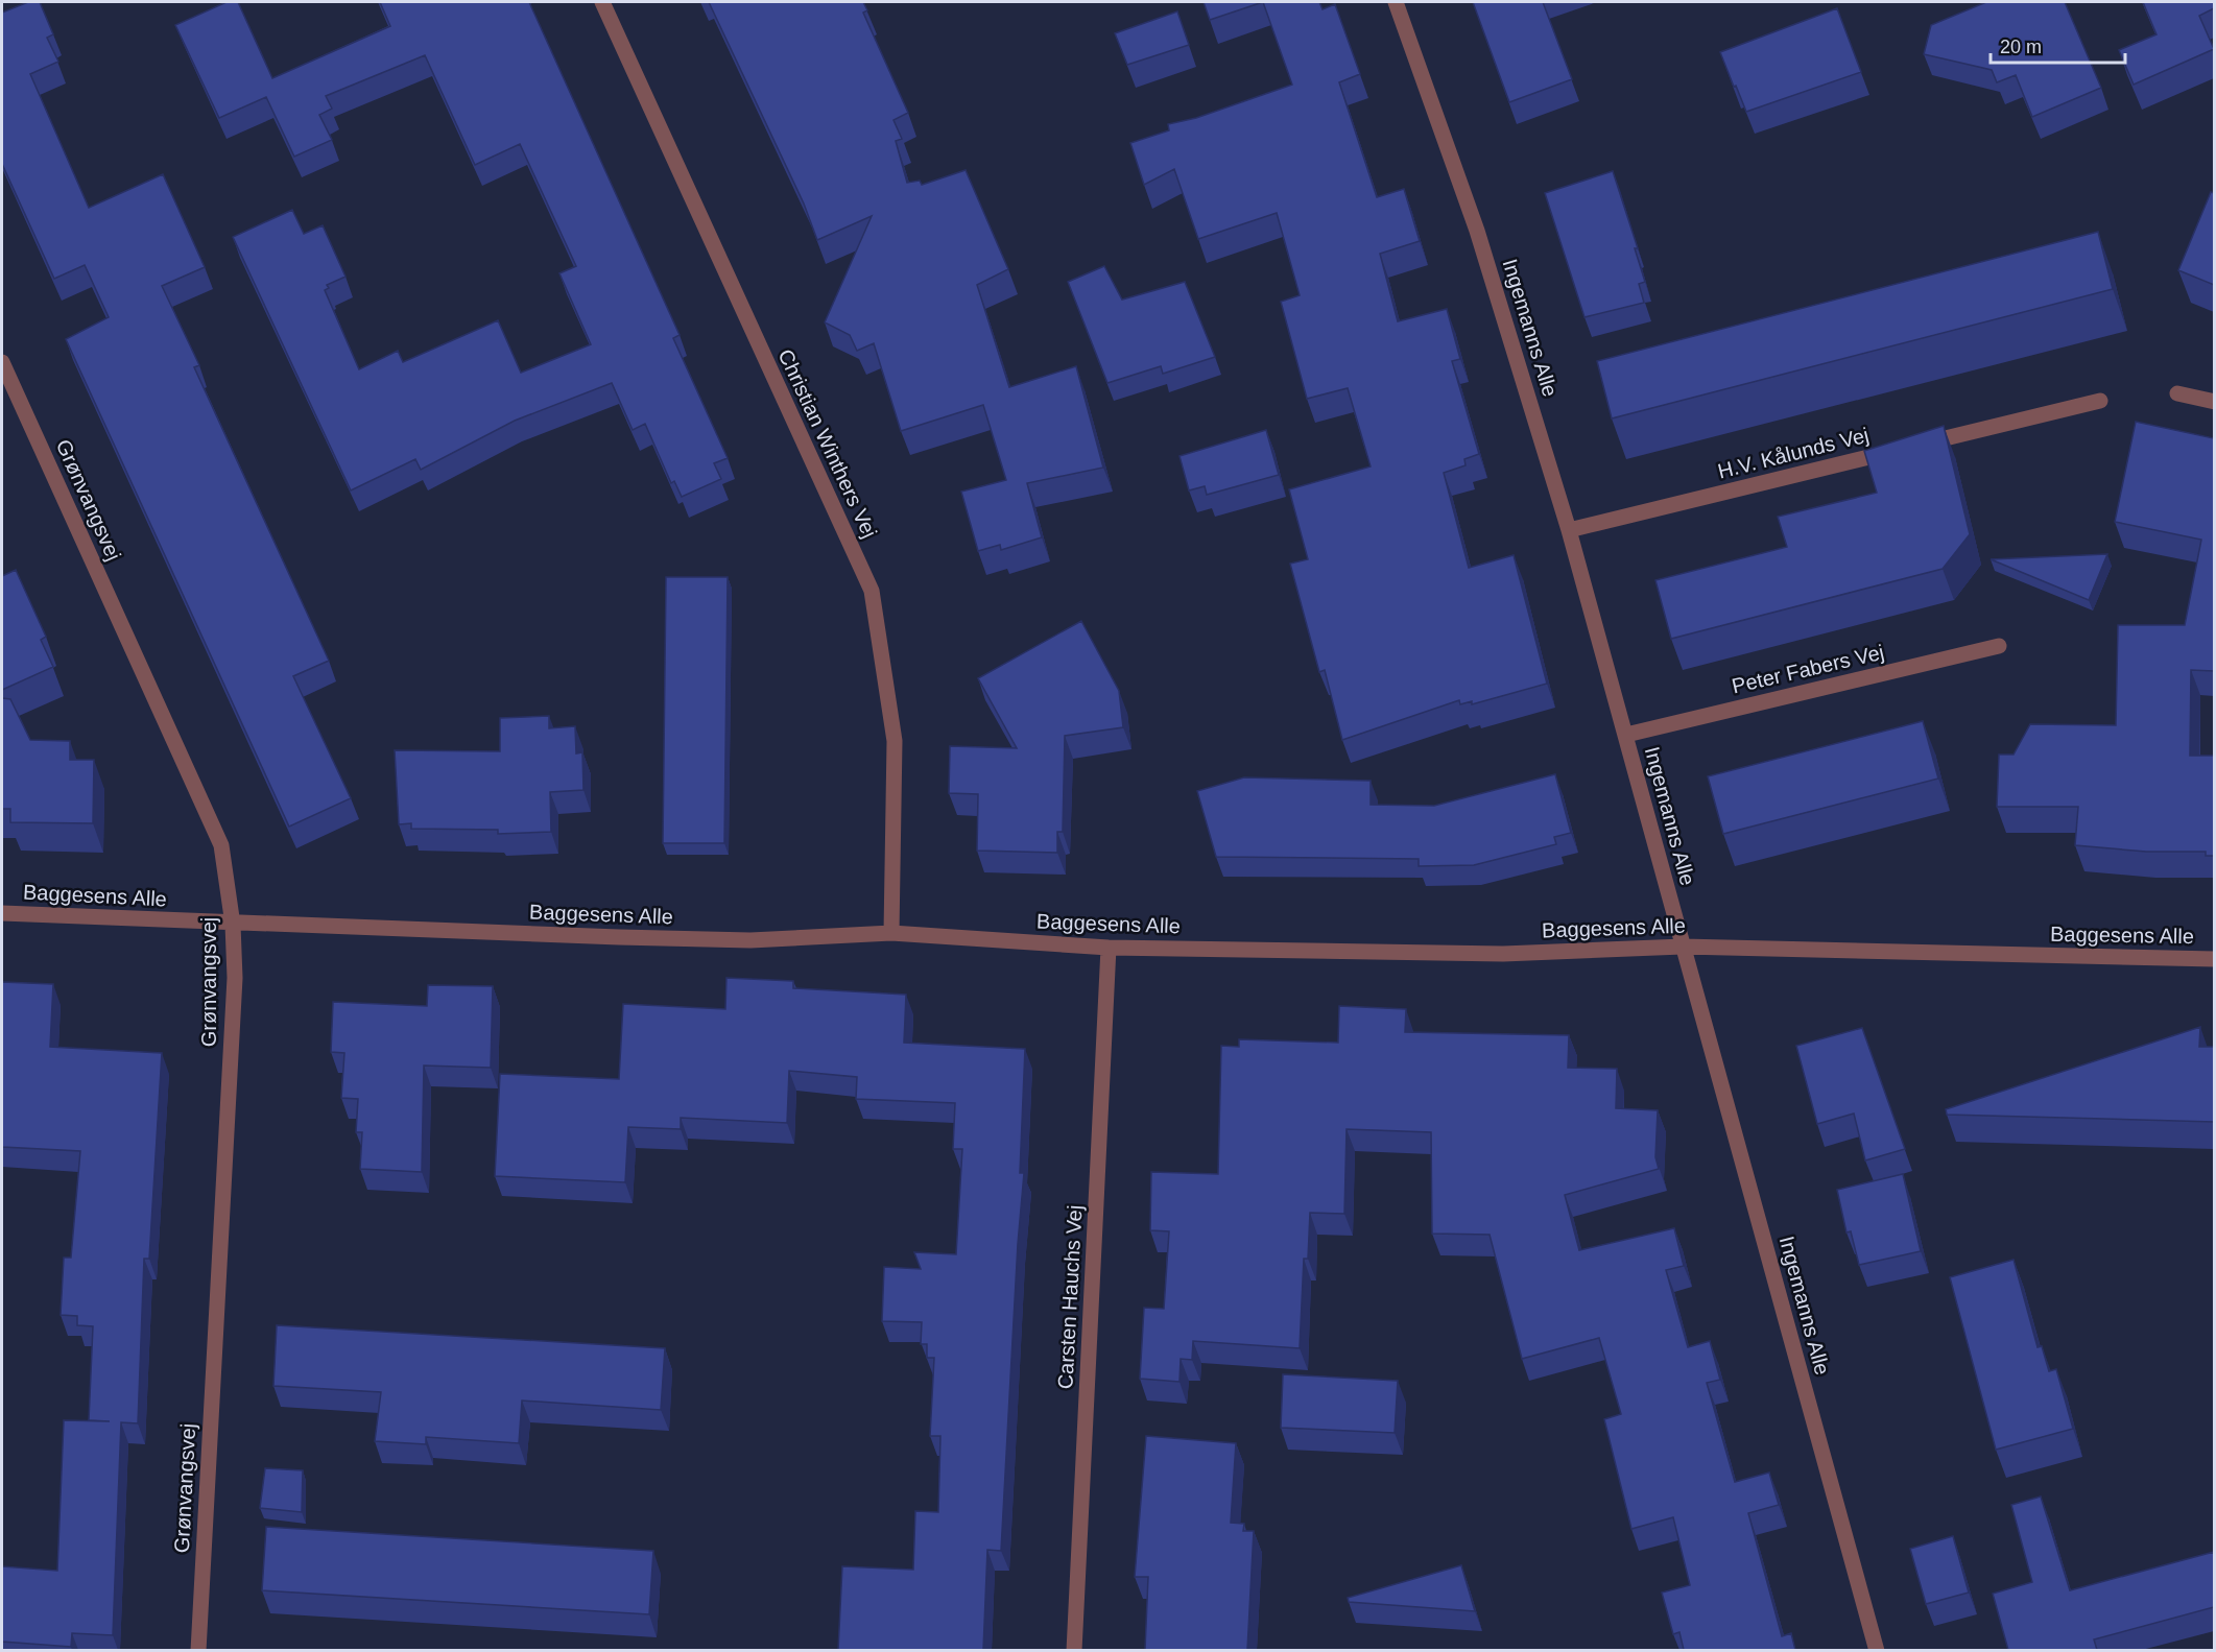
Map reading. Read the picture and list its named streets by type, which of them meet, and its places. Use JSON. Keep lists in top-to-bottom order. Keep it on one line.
{"streets":{"street":["Ingemanns Alle","Christian Winthers Vej","H.V. Kålunds Vej","Grønvangsvej","Peter Fabers Vej","Baggesens Alle","Carsten Hauchs Vej"]},"crossings":[["Ingemanns Alle","H.V. Kålunds Vej"],["Ingemanns Alle","Peter Fabers Vej"],["Ingemanns Alle","Baggesens Alle"],["Christian Winthers Vej","Baggesens Alle"],["Grønvangsvej","Baggesens Alle"],["Baggesens Alle","Carsten Hauchs Vej"]],"scale_bar":"20 m"}
